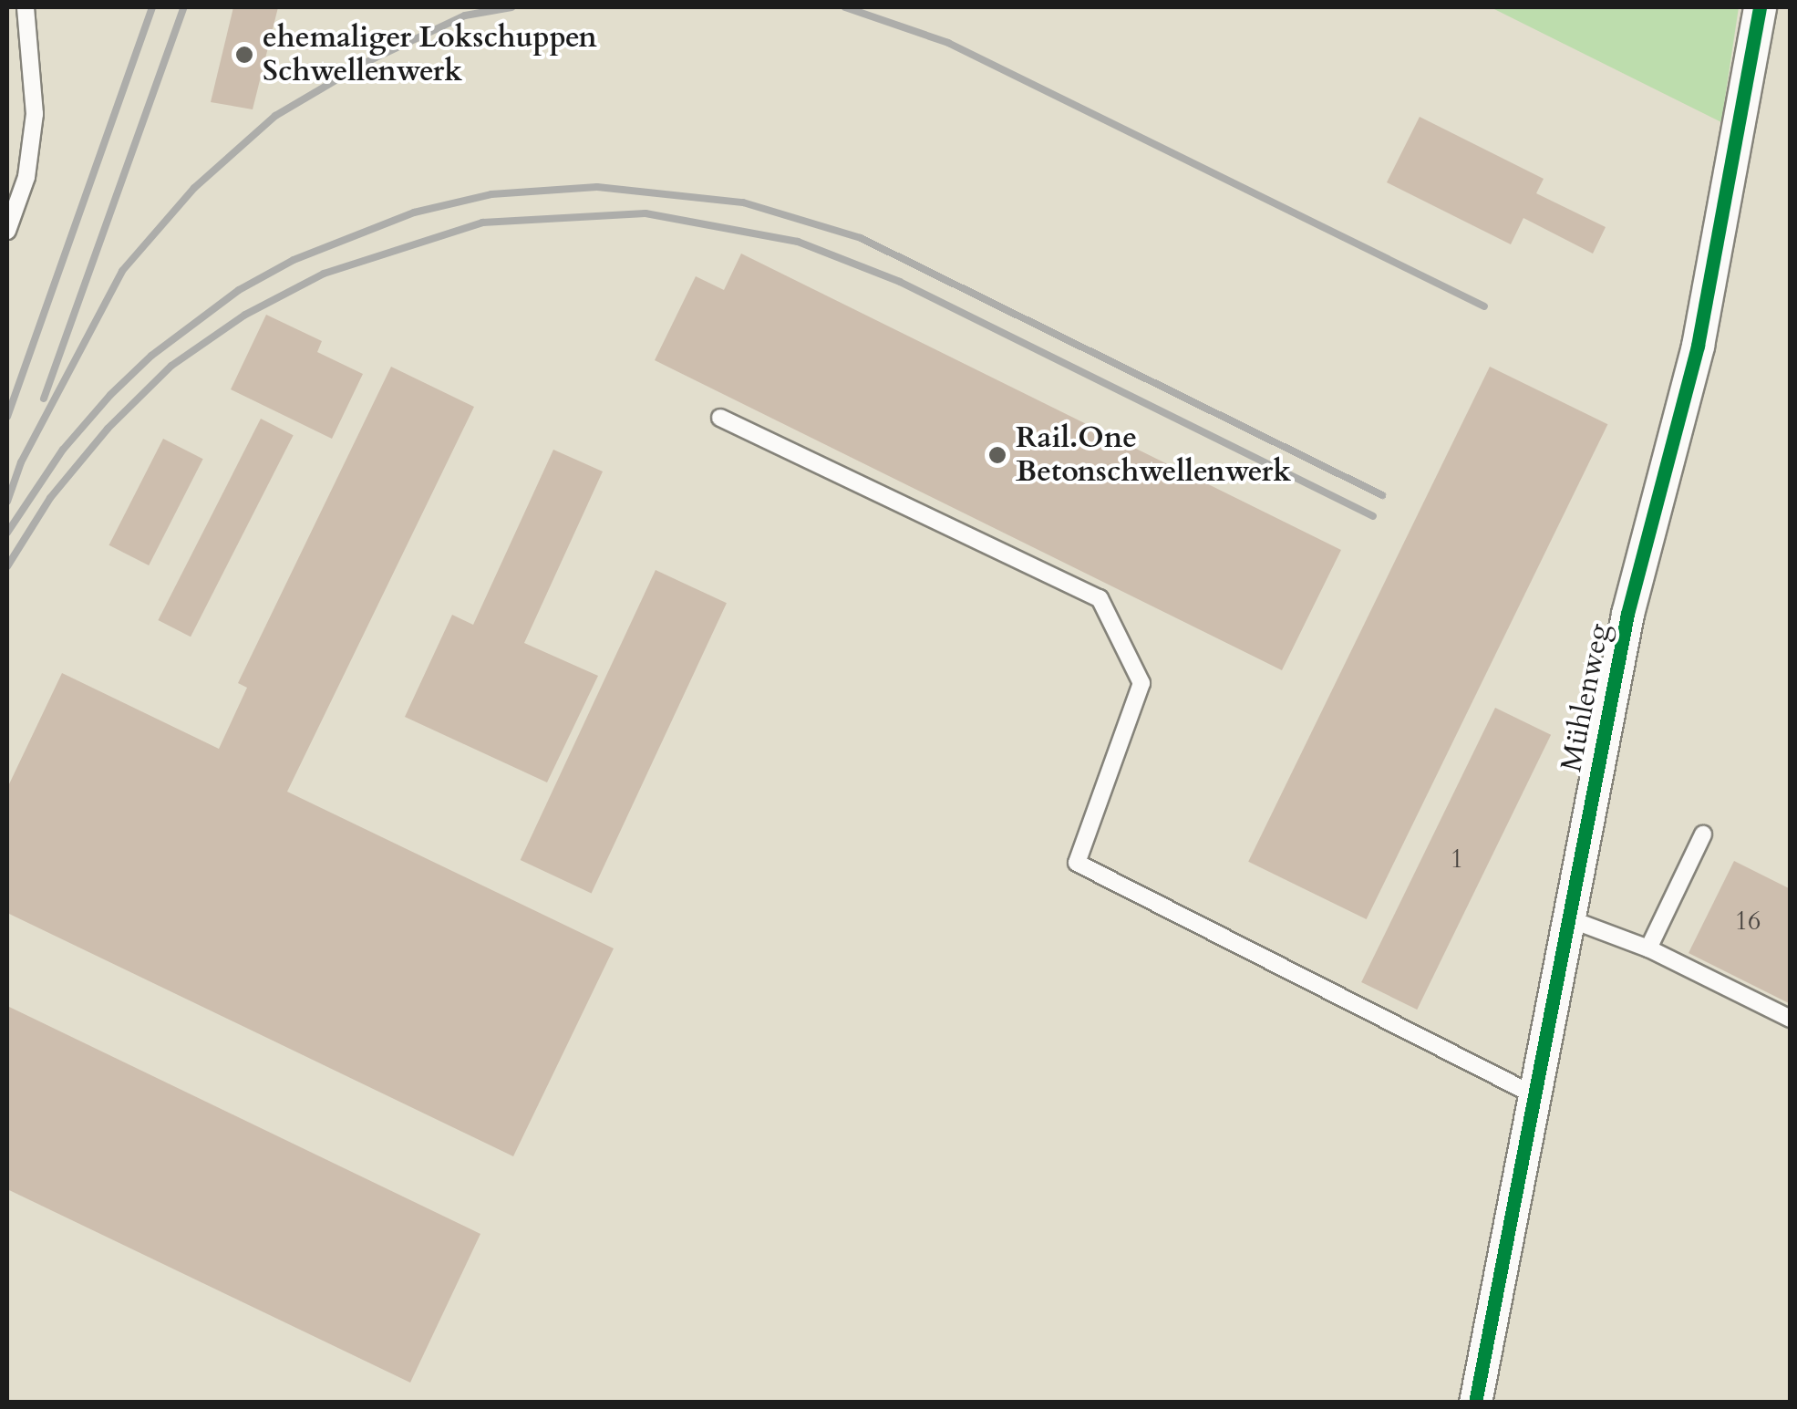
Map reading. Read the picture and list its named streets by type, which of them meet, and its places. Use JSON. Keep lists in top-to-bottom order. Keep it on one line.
{"streets":{"street":["Mühlenweg"]},"places":["ehemaliger Lokschuppen Schwellenwerk","Rail.One Betonschwellenwerk"],"house_numbers":["1","16"]}
